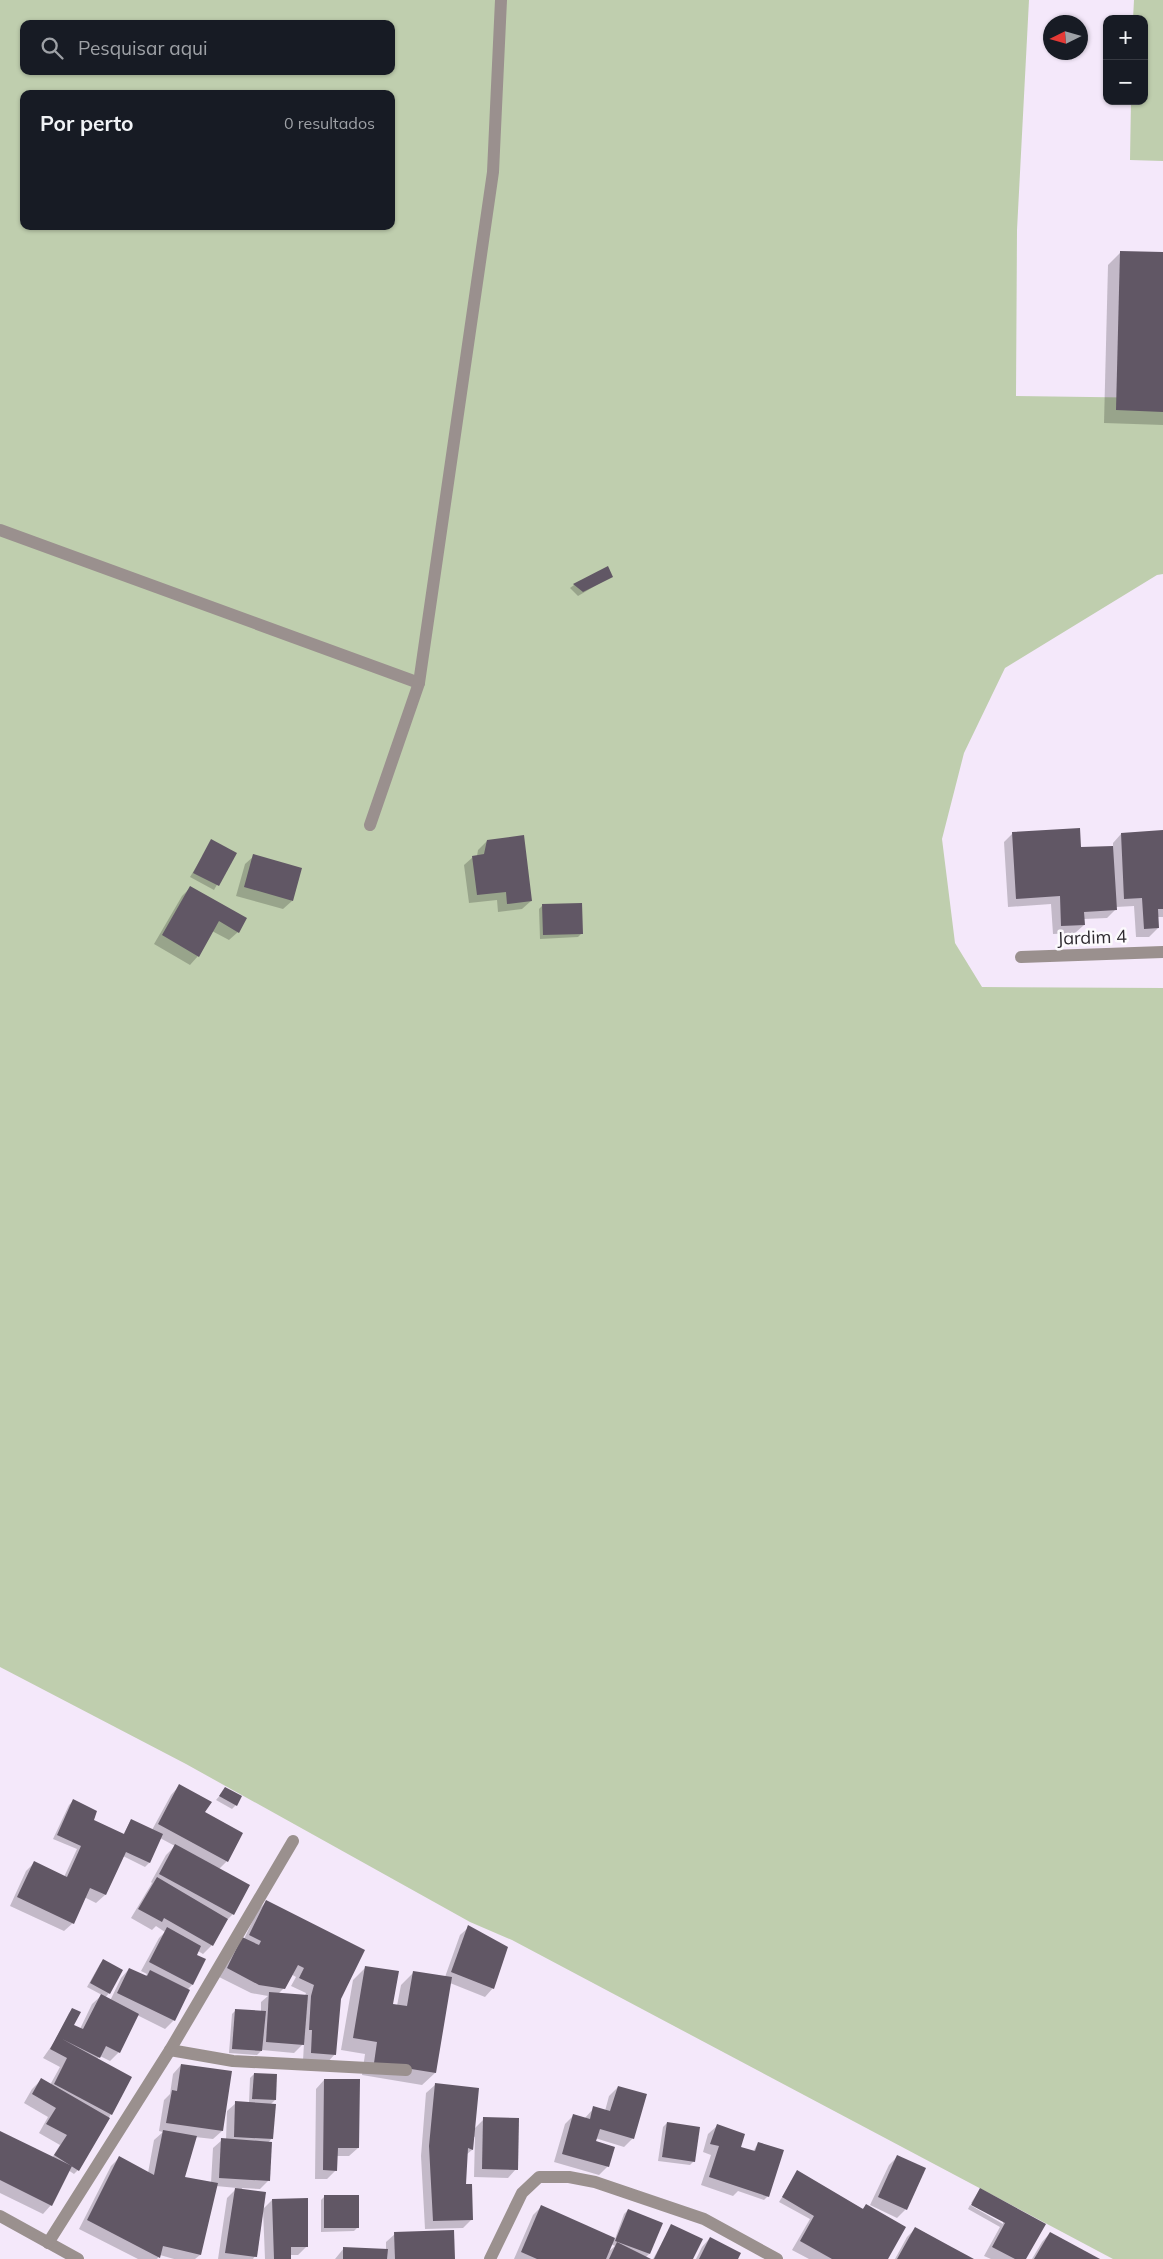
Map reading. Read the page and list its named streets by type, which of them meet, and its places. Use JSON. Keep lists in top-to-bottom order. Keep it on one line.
{"streets":{"street":["Jardim 4"]},"north":"left","page":{"map_buttons":["+","−"],"search":"Pesquisar aqui","heading":["Por perto","0 resultados"]}}
